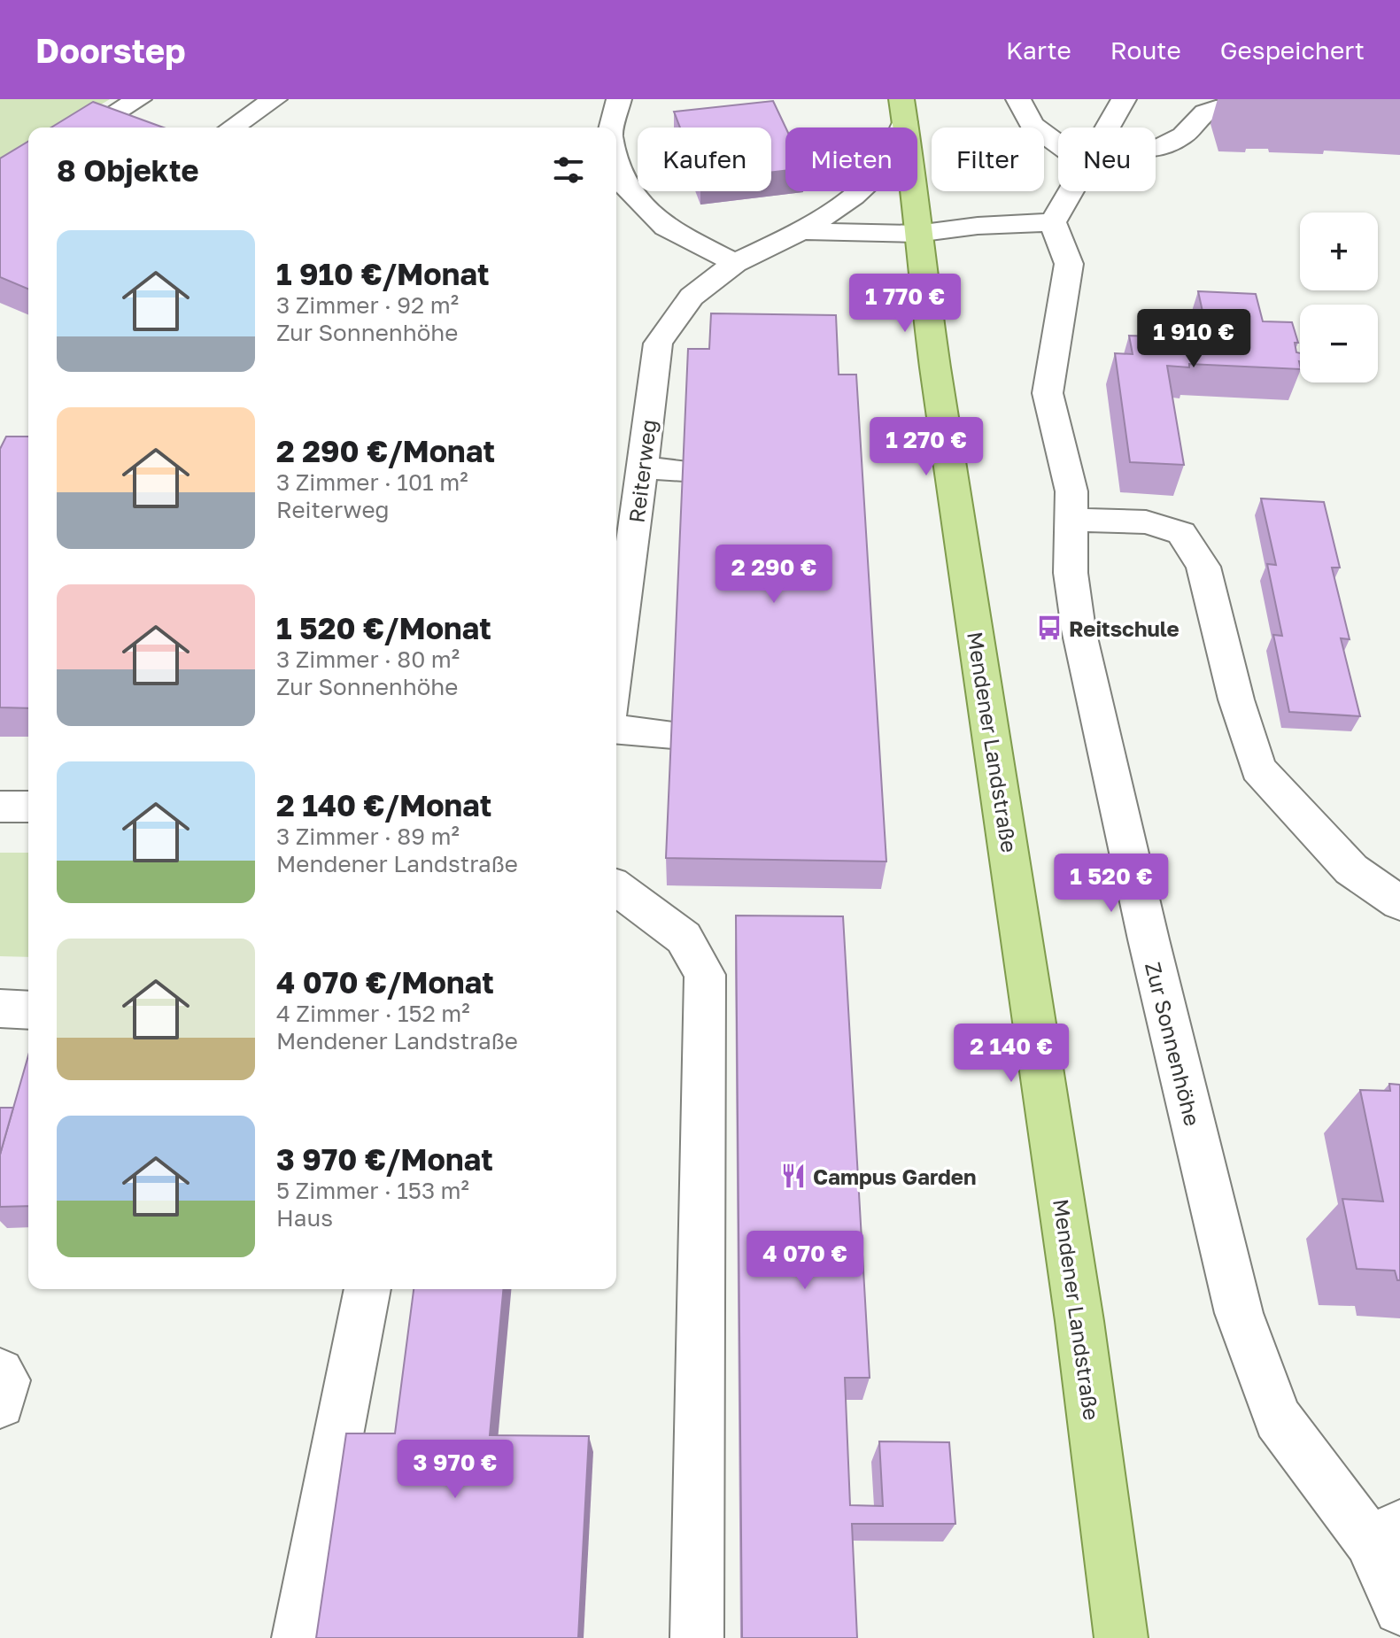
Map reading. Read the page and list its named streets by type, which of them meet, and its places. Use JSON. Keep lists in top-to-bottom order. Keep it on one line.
{"streets":{"main road":["Mendener Landstraße"],"street":["Reiterweg","Zur Sonnenhöhe"]},"crossings":[["Reiterweg","Mendener Landstraße"]],"places":{"bus stop":["Reitschule"],"restaurant":["Campus Garden"]},"page":{"header":"Doorstep","nav":["Karte","Route","Gespeichert"],"chip":["Kaufen","Mieten","Filter","Neu"],"heading":"8 Objekte","map_buttons":["+","−"],"list":[{"name":"1 910 €/Monat","note":"3 Zimmer · 92 m² · Zur Sonnenhöhe"},{"name":"2 290 €/Monat","note":"3 Zimmer · 101 m² · Reiterweg"},{"name":"1 520 €/Monat","note":"3 Zimmer · 80 m² · Zur Sonnenhöhe"},{"name":"2 140 €/Monat","note":"3 Zimmer · 89 m² · Mendener Landstraße"},{"name":"4 070 €/Monat","note":"4 Zimmer · 152 m² · Mendener Landstraße"},{"name":"3 970 €/Monat","note":"5 Zimmer · 153 m² · Haus"}],"price":["1 770 €","1 910 €","1 270 €","2 290 €","1 520 €","2 140 €","4 070 €","3 970 €"]}}
